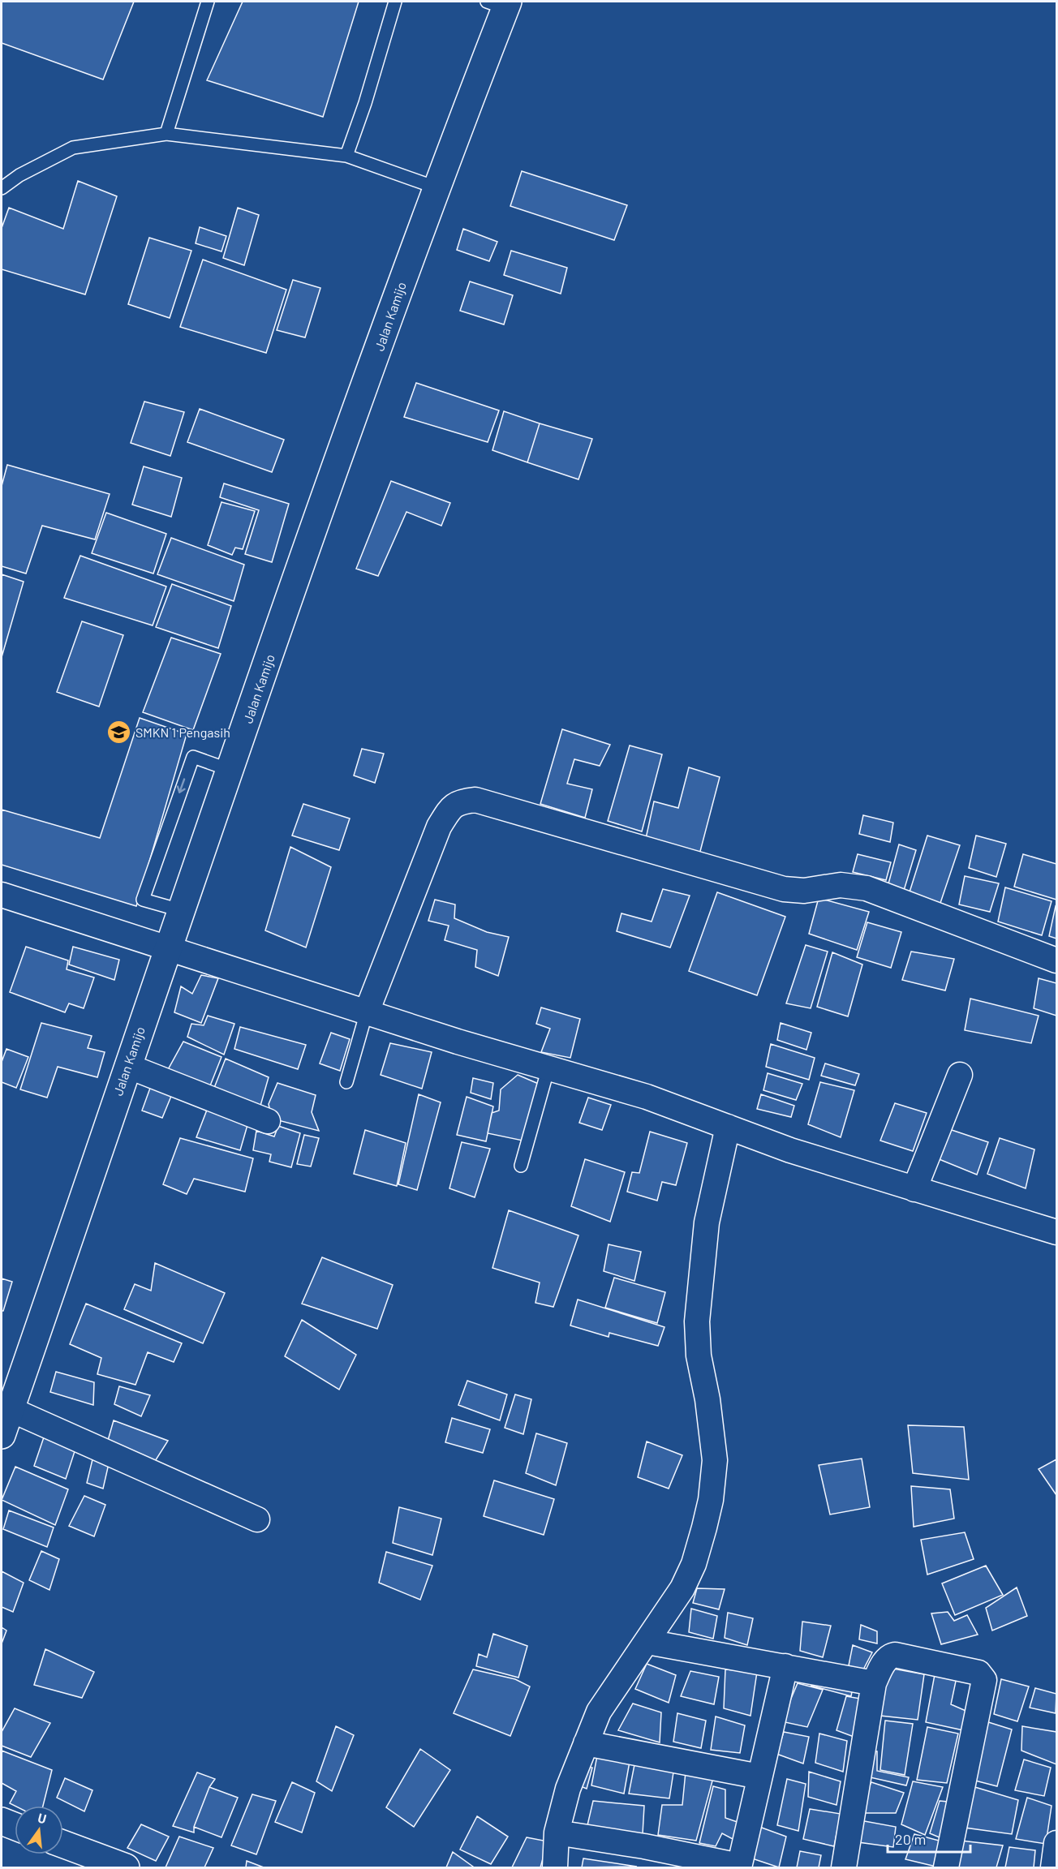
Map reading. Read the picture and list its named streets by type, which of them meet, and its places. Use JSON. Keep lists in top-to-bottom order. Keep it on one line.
{"streets":{"main road":["Jalan Kamijo"]},"places":{"school or university":["SMKN 1 Pengasih"]},"scale_bar":"20 m","north":"top"}
